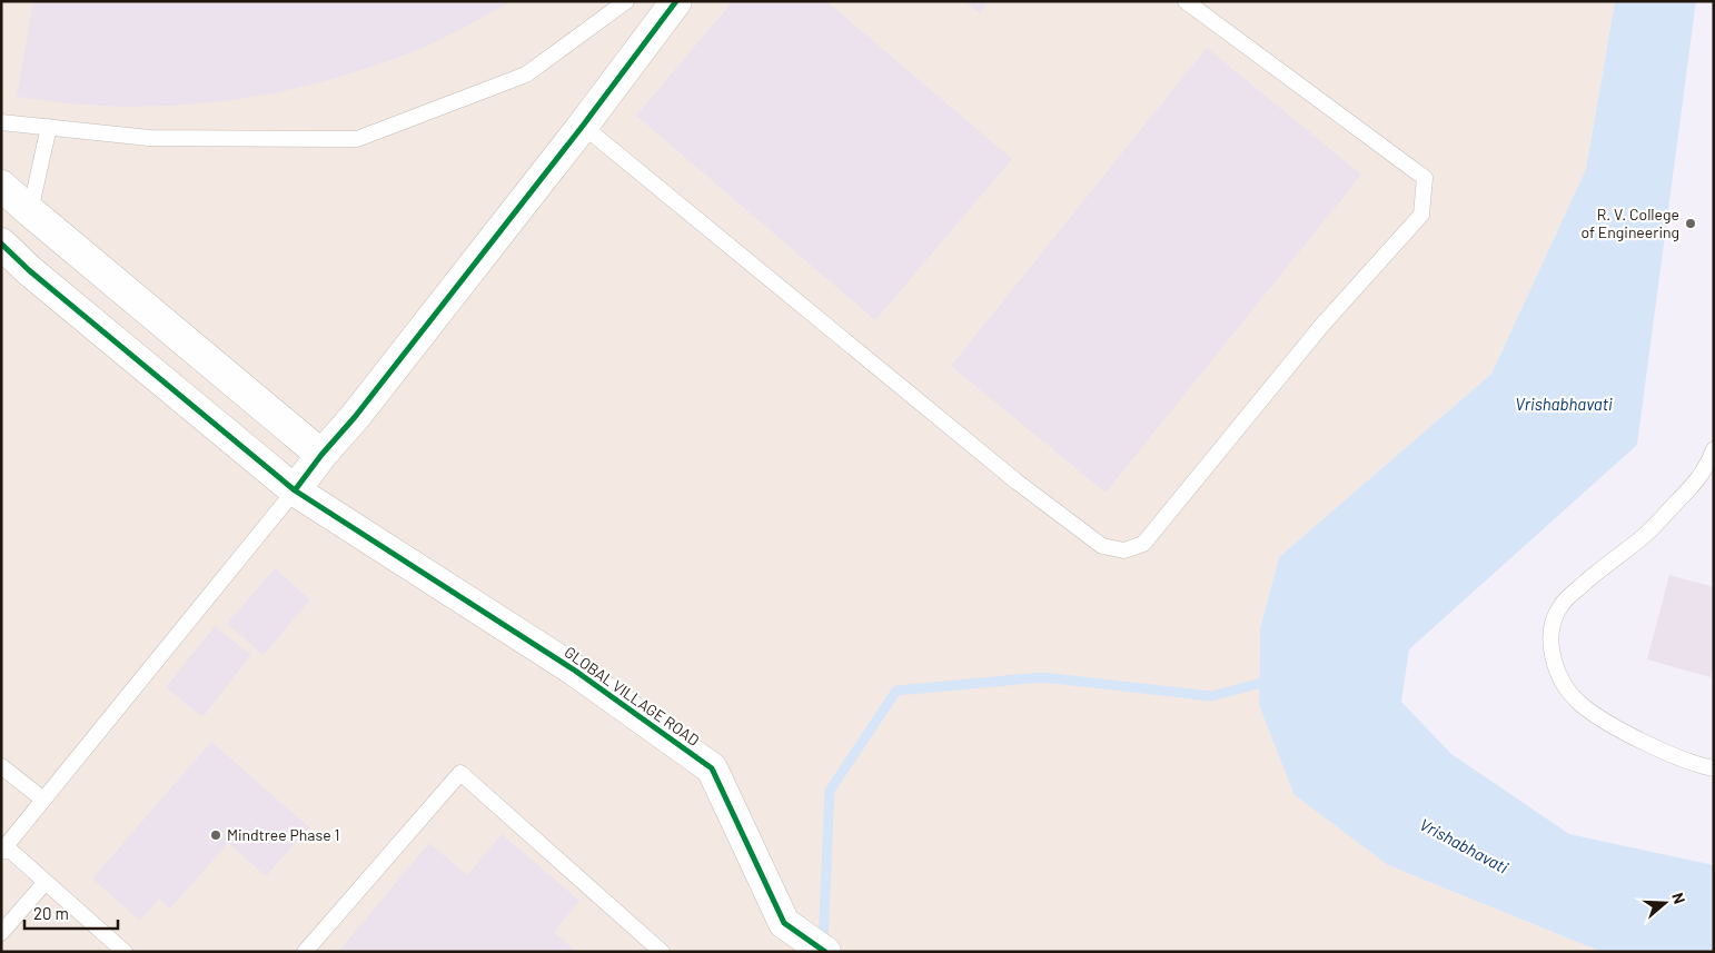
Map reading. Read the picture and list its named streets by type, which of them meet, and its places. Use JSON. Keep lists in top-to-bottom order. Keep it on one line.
{"streets":{"street":["GLOBAL VILLAGE ROAD"]},"water":["Vrishabhavati"],"places":["R. V. College of Engineering","Mindtree Phase 1"],"scale_bar":"20 m","north":"right"}
